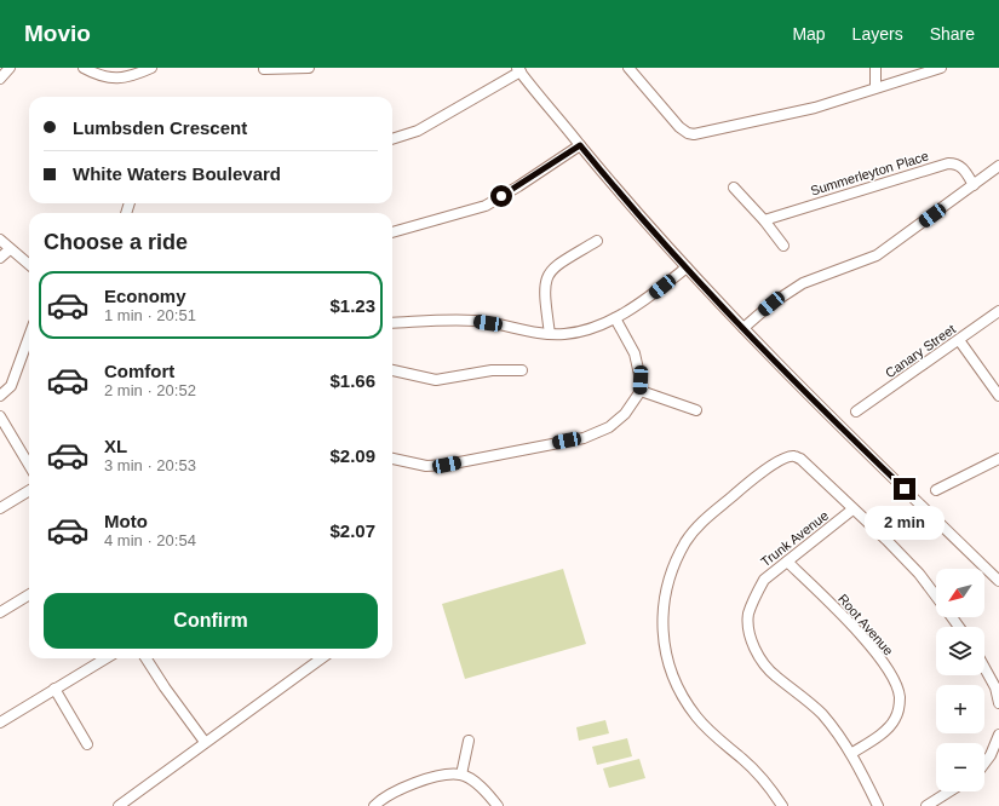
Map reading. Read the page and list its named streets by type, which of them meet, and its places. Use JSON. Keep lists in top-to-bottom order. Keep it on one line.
{"streets":{"street":["Summerleyton Place","Canary Street","Trunk Avenue","Root Avenue"]},"crossings":[["Trunk Avenue","Root Avenue"]],"north":"bottom left","page":{"header":"Movio","nav":["Map","Layers","Share"],"banner":["Lumbsden Crescent","White Waters Boulevard"],"heading":"Choose a ride","list":[{"name":"Economy","note":"1 min · 20:51","value":"$1.23"},{"name":"Comfort","note":"2 min · 20:52","value":"$1.66"},{"name":"XL","note":"3 min · 20:53","value":"$2.09"},{"name":"Moto","note":"4 min · 20:54","value":"$2.07"}],"bubble":"2 min","map_buttons":["+","−"],"buttons":"Confirm"}}
